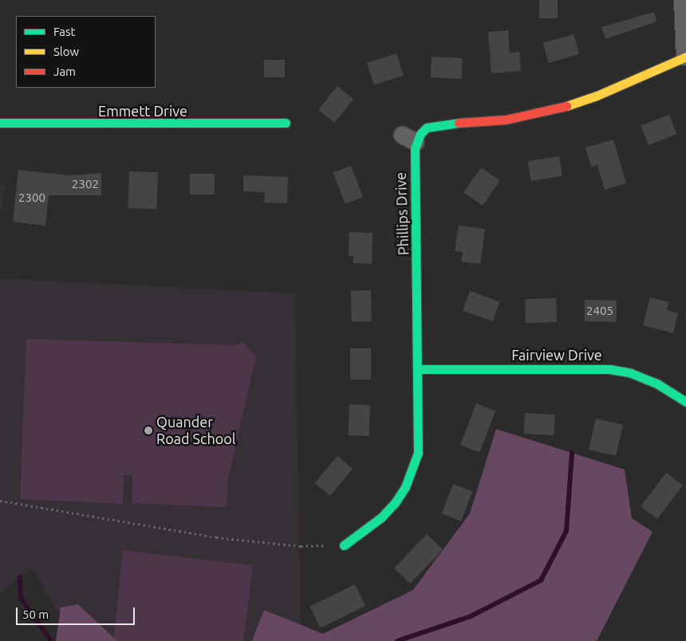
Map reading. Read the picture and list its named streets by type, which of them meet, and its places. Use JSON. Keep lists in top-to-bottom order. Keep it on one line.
{"streets":{"street":["Emmett Drive","Phillips Drive","Fairview Drive"]},"crossings":[["Phillips Drive","Fairview Drive"]],"places":["Quander Road School"],"house_numbers":["2302","2300","2405"],"legend":["Fast","Slow","Jam"],"scale_bar":"50 m"}
